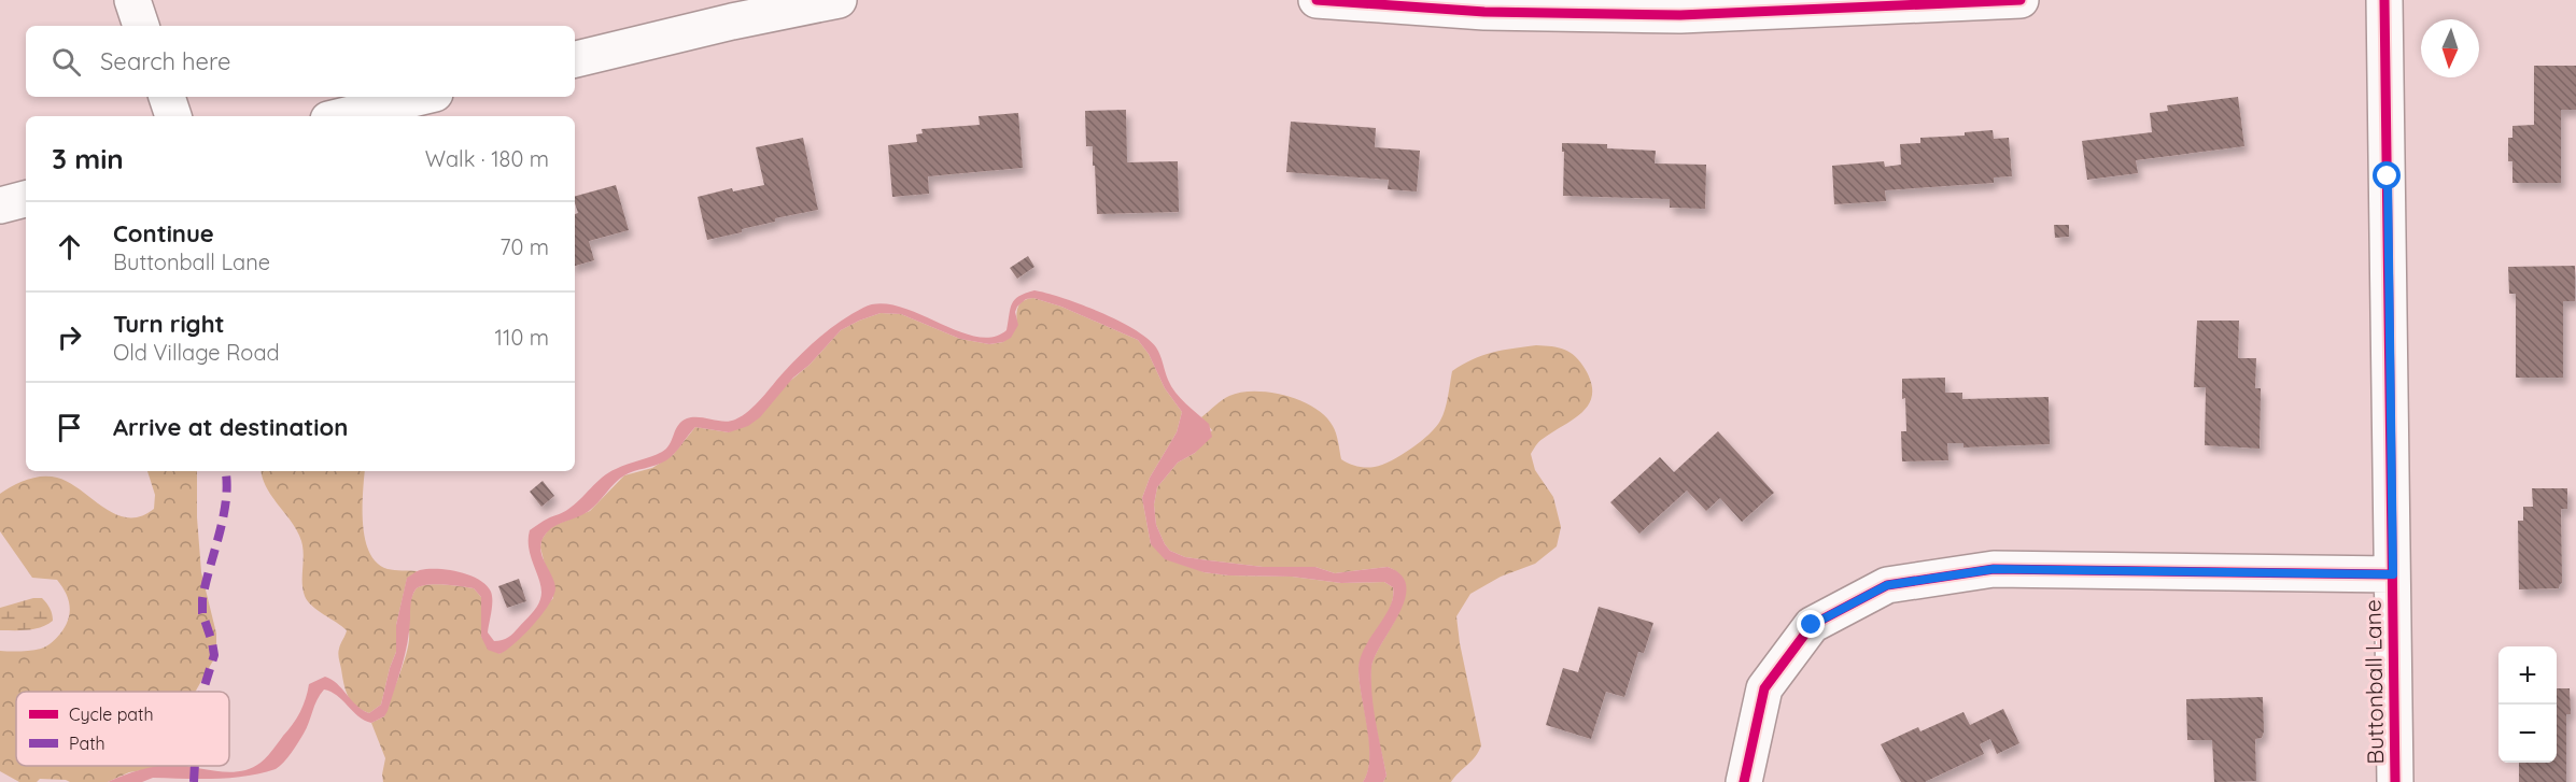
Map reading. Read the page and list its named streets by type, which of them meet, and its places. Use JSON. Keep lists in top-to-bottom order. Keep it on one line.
{"streets":{"street":["Buttonball Lane"]},"legend":["Cycle path","Path"],"north":"bottom","page":{"search":"Search here","heading":["3 min","Walk · 180 m"],"list":[["Continue","Buttonball Lane","70 m"],["Turn right","Old Village Road","110 m"],"Arrive at destination"],"map_buttons":["+","−"]}}
